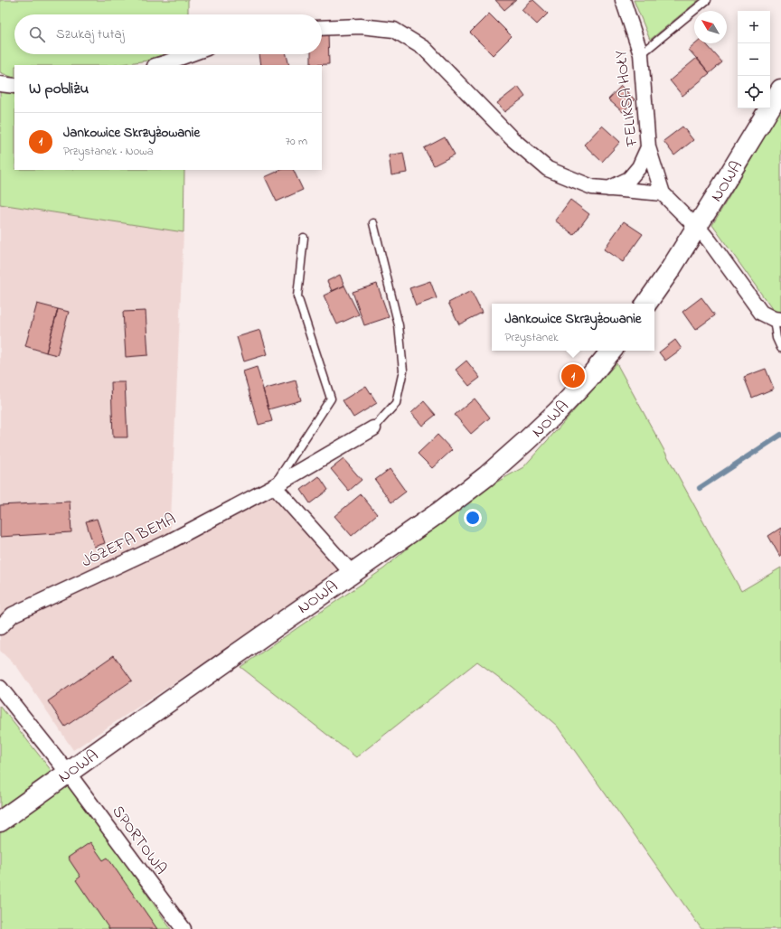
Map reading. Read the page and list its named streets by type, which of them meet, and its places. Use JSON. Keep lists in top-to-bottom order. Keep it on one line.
{"streets":{"street":["FELIKSA HOŁY","NOWA","JÓZEFA BEMA","SPORTOWA"]},"crossings":[["NOWA","SPORTOWA"]],"north":"top left","page":{"map_buttons":["+","−"],"search":"Szukaj tutaj","heading":"W pobliżu","list":[{"mark":"1","name":"Jankowice Skrzyżowanie","note":"Przystanek · Nowa","value":"70 m"}],"popup":["Jankowice Skrzyżowanie","Przystanek"],"pins":"1"}}
